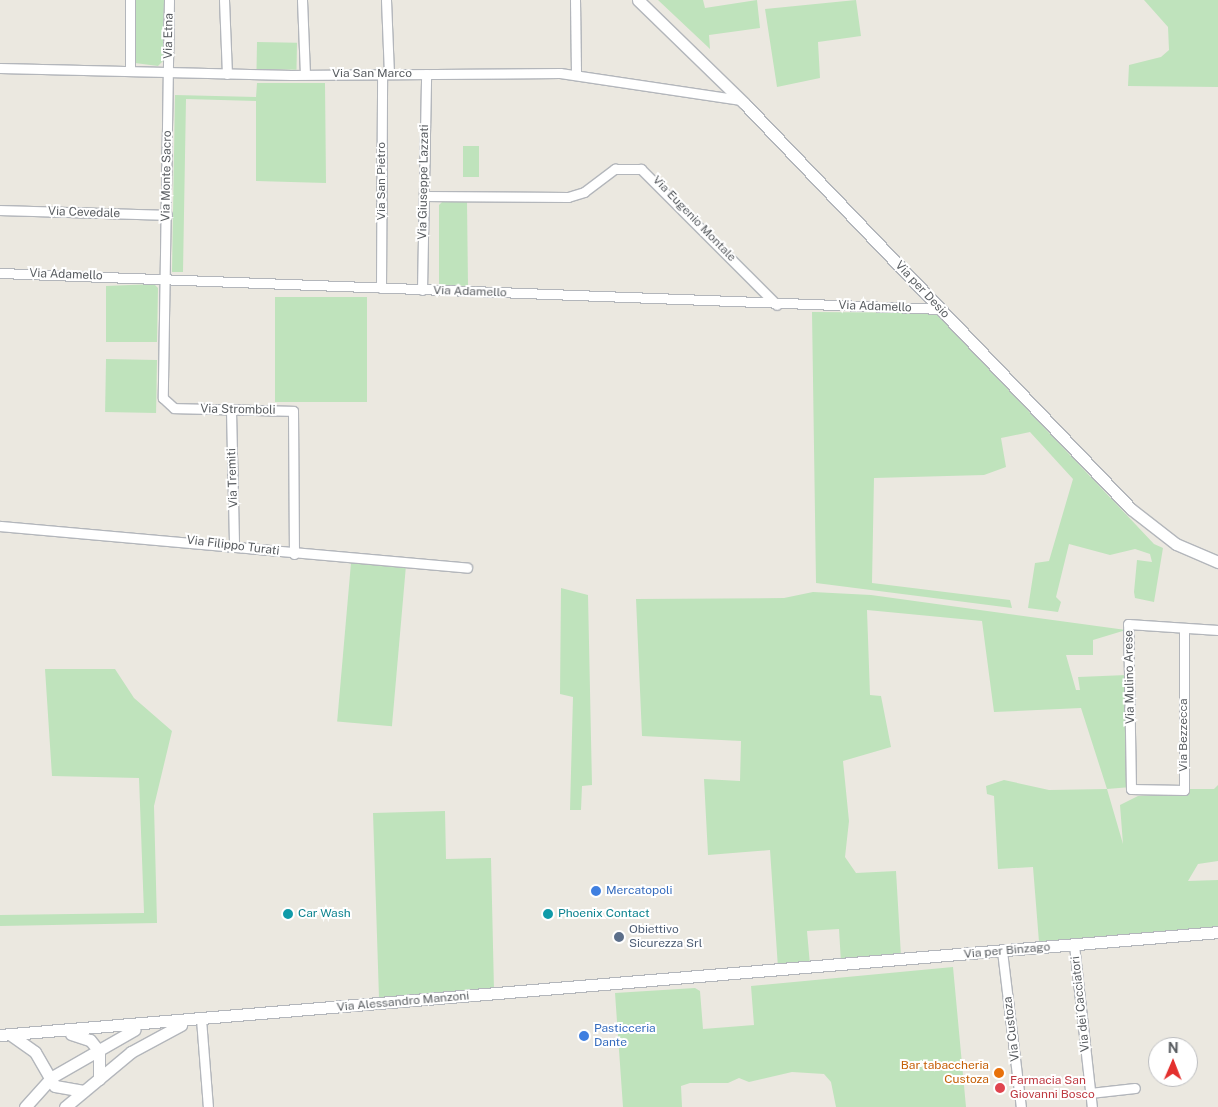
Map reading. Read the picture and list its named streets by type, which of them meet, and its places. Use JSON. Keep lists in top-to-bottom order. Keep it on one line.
{"streets":{"main road":["Via per Desio","Via per Binzago","Via Alessandro Manzoni"],"street":["Via Etna","Via San Marco","Via Monte Sacro","Via San Pietro","Via Giuseppe Lazzati","Via Cevedale","Via Eugenio Montale","Via Adamello","Via Stromboli","Via Tremiti","Via Filippo Turati","Via Mulino Arese","Via Bezzecca","Via dei Cacciatori","Via Custoza"]},"crossings":[["Via Etna","Via San Marco"],["Via Etna","Via Monte Sacro"],["Via San Marco","Via Monte Sacro"],["Via San Marco","Via San Pietro"],["Via San Marco","Via Giuseppe Lazzati"],["Via San Marco","Via per Desio"],["Via Monte Sacro","Via Cevedale"],["Via Monte Sacro","Via Adamello"],["Via Monte Sacro","Via Stromboli"],["Via San Pietro","Via Adamello"],["Via Giuseppe Lazzati","Via Eugenio Montale"],["Via Giuseppe Lazzati","Via Adamello"],["Via Eugenio Montale","Via Adamello"],["Via Adamello","Via per Desio"],["Via Adamello","Via Stromboli"],["Via Stromboli","Via Tremiti"],["Via Stromboli","Via Filippo Turati"],["Via Tremiti","Via Filippo Turati"],["Via Mulino Arese","Via Bezzecca"],["Via per Binzago","Via Alessandro Manzoni"],["Via per Binzago","Via dei Cacciatori"],["Via per Binzago","Via Custoza"]],"places":["Mercatopoli","Car Wash","Phoenix Contact","Obiettivo Sicurezza Srl","Pasticceria Dante","Bar tabaccheria Custoza","Farmacia San Giovanni Bosco"],"north":"top"}
